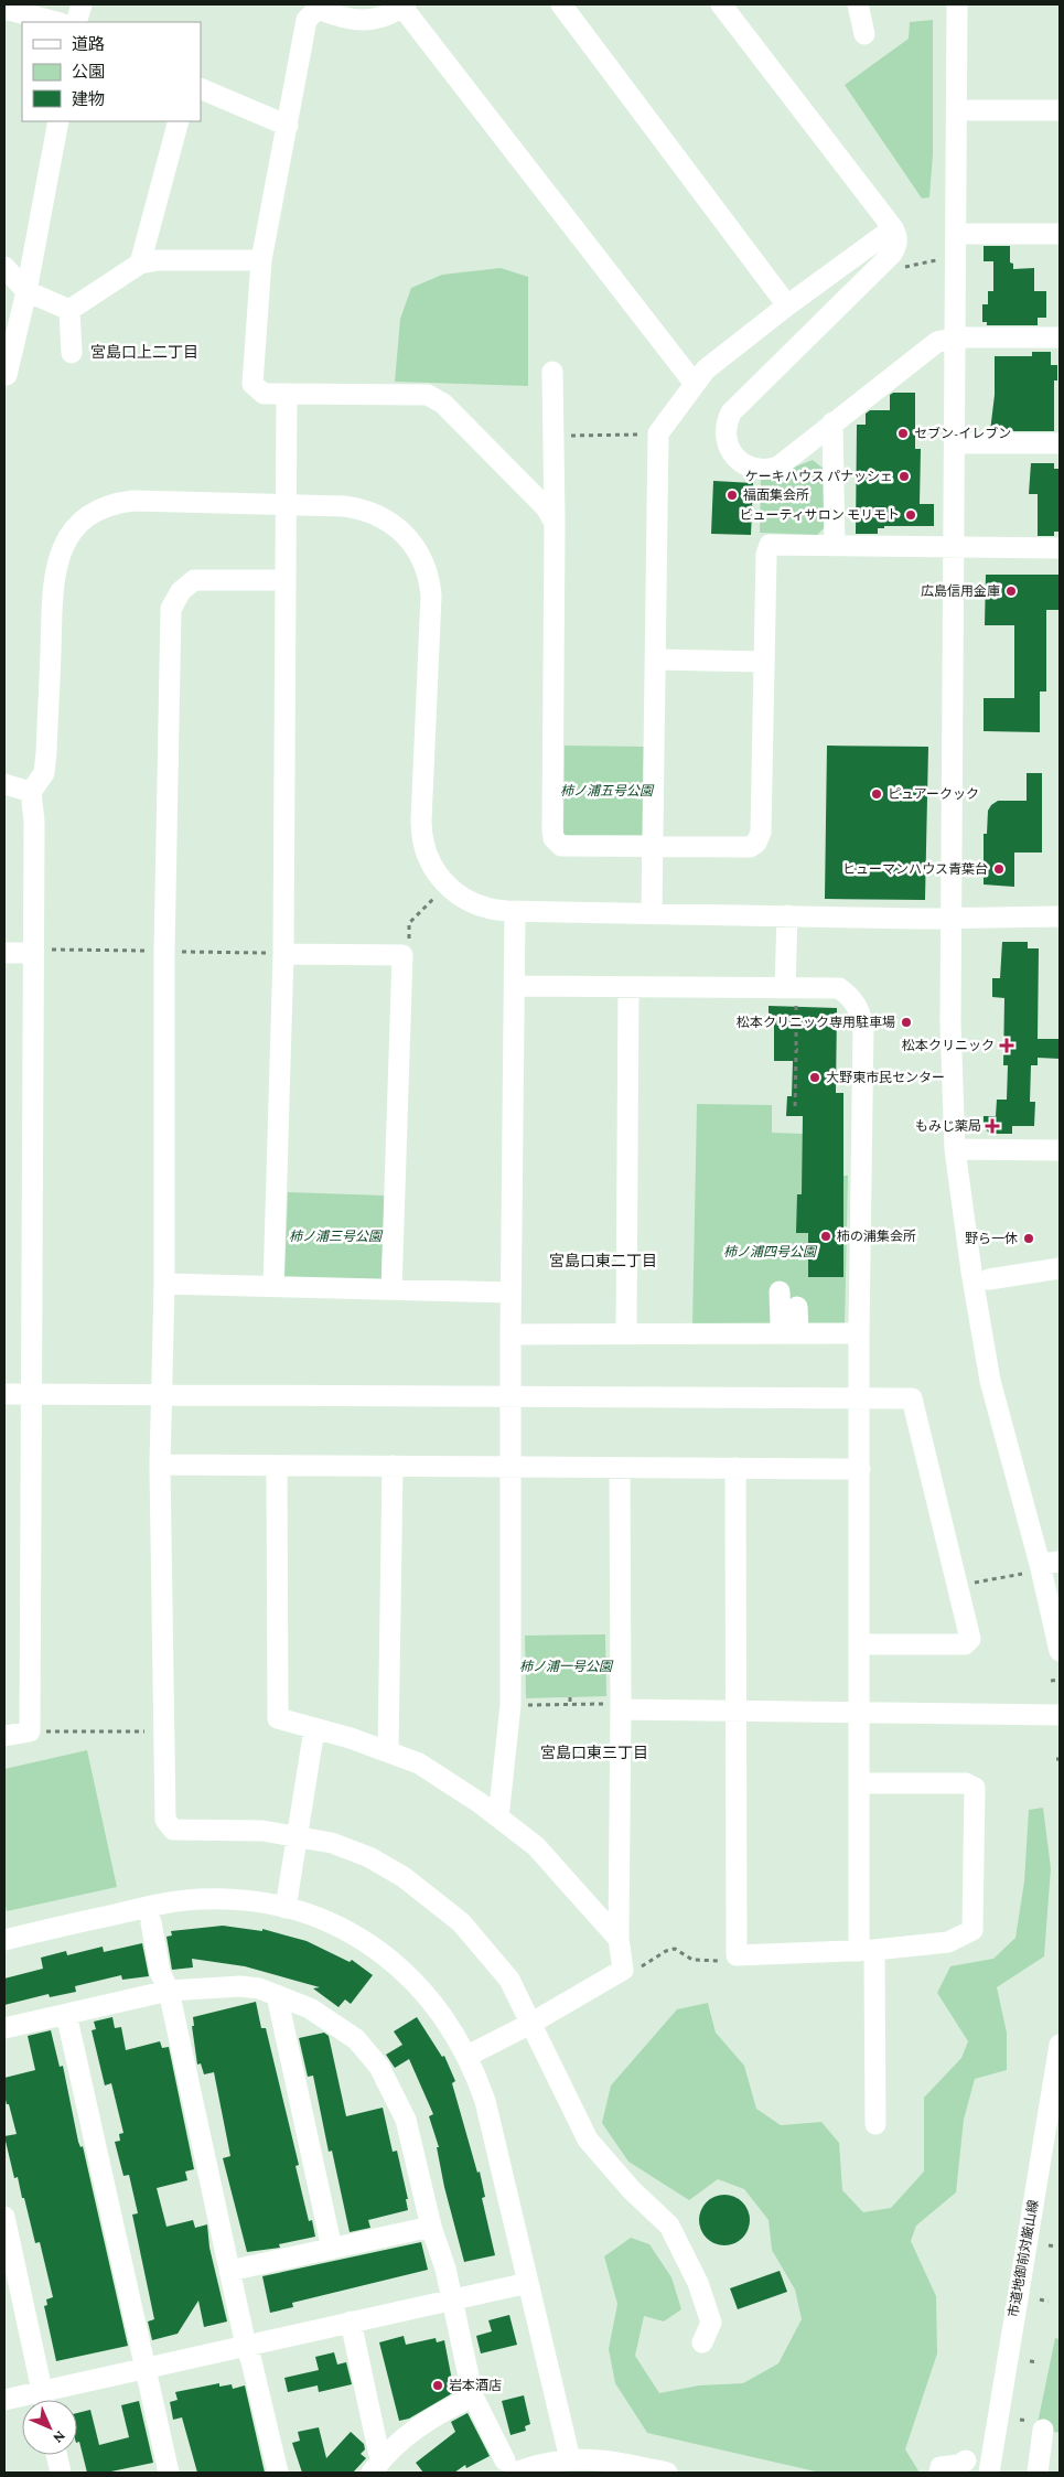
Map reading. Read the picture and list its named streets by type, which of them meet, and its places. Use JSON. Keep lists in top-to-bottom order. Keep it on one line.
{"streets":{"street":["市道地御前対厳山線"]},"districts":["宮島口上二丁目","宮島口東二丁目","宮島口東三丁目"],"parks":["柿ノ浦五号公園","柿ノ浦三号公園","柿ノ浦四号公園","柿ノ浦一号公園"],"places":{"other":["セブン-イレブン","ケーキハウス パナッシェ","福面集会所","ビューティサロン モリモト","広島信用金庫","ピュアークック","ヒューマンハウス青葉台","松本クリニック専用駐車場","大野東市民センター","柿の浦集会所","野ら一休","岩本酒店"],"health":["松本クリニック","もみじ薬局"]},"legend":["道路","公園","建物"],"north":"bottom right"}
